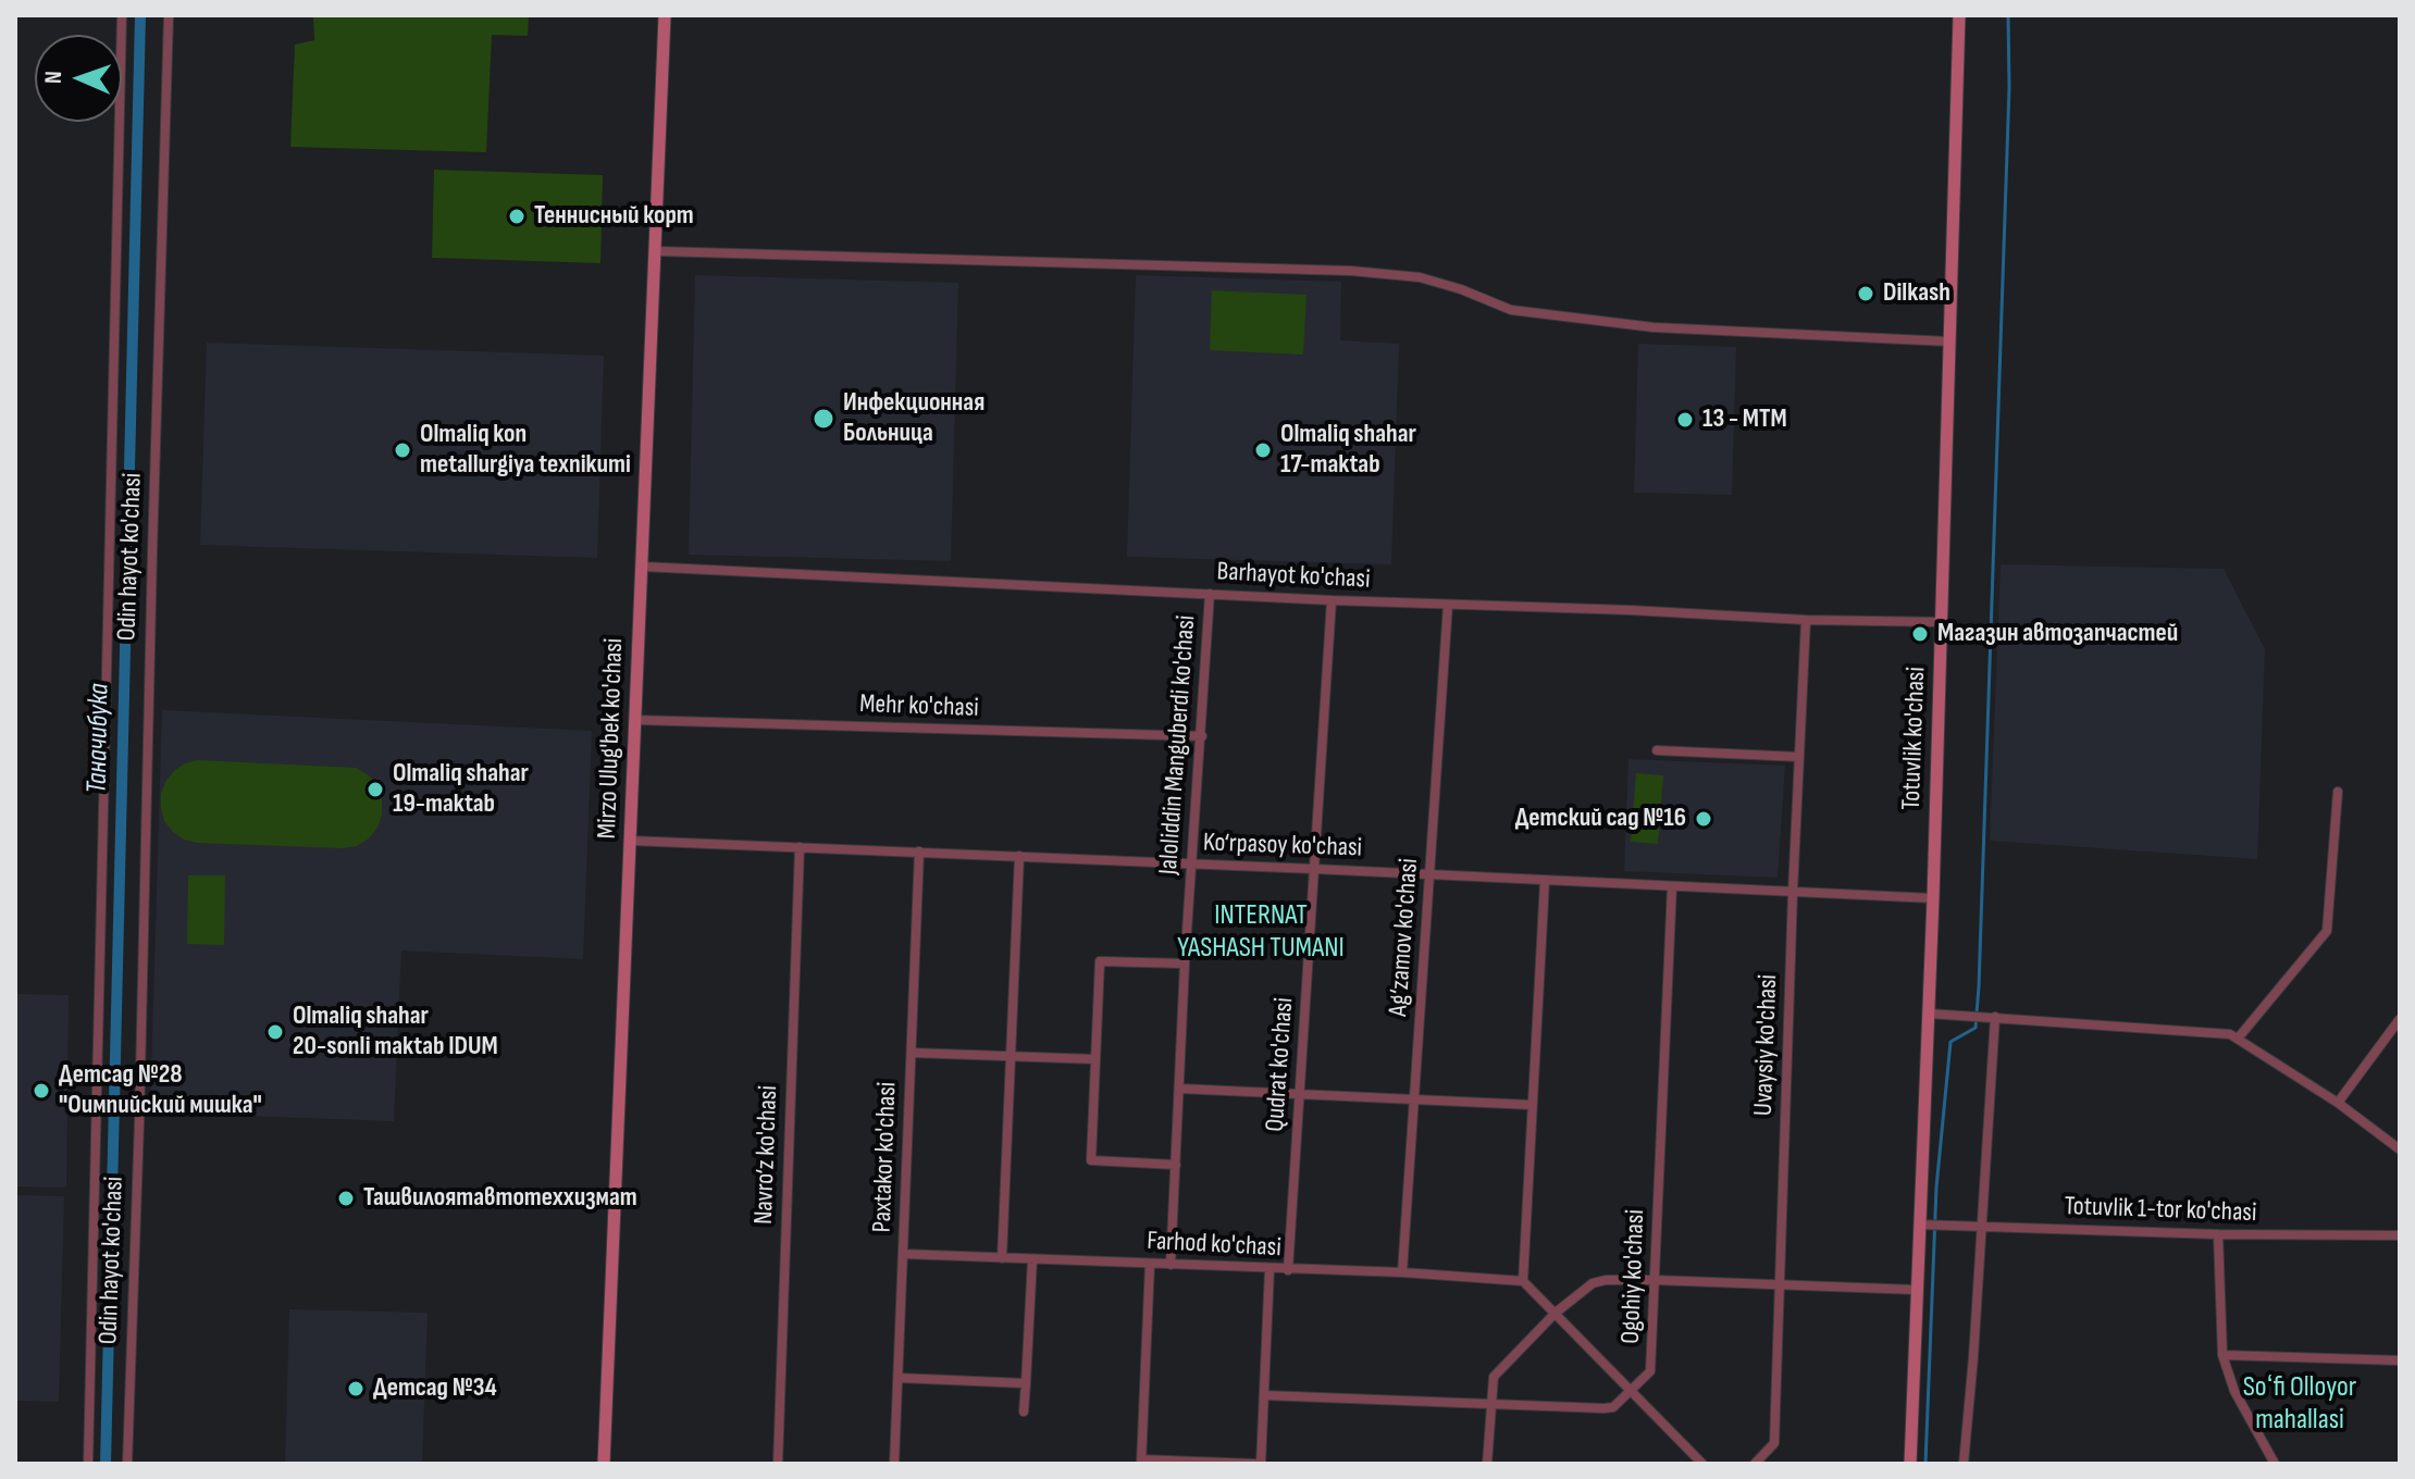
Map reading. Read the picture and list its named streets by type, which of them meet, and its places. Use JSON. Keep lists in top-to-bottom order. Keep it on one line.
{"streets":{"main road":["Mirzo Ulug'bek ko'chasi","Totuvlik ko'chasi"],"street":["Odin hayot ko'chasi","Barhayot ko'chasi","Mehr ko'chasi","Jaloliddin Manguberdi ko'chasi","Ko‘rpasoy ko'chasi","Ag‘zamov ko'chasi","Uvaysiy ko'chasi","Qudrat ko'chasi","Navro‘z ko'chasi","Paxtakor ko'chasi","Totuvlik 1-tor ko'chasi","Farhod ko'chasi","Ogohiy ko'chasi"]},"crossings":[["Barhayot ko'chasi","Mirzo Ulug'bek ko'chasi"],["Barhayot ko'chasi","Totuvlik ko'chasi"],["Barhayot ko'chasi","Jaloliddin Manguberdi ko'chasi"],["Barhayot ko'chasi","Ag‘zamov ko'chasi"],["Barhayot ko'chasi","Uvaysiy ko'chasi"],["Barhayot ko'chasi","Qudrat ko'chasi"],["Mehr ko'chasi","Mirzo Ulug'bek ko'chasi"],["Mehr ko'chasi","Jaloliddin Manguberdi ko'chasi"],["Mirzo Ulug'bek ko'chasi","Ko‘rpasoy ko'chasi"],["Totuvlik ko'chasi","Ko‘rpasoy ko'chasi"],["Totuvlik ko'chasi","Totuvlik 1-tor ko'chasi"],["Jaloliddin Manguberdi ko'chasi","Ko‘rpasoy ko'chasi"],["Jaloliddin Manguberdi ko'chasi","Farhod ko'chasi"],["Ko‘rpasoy ko'chasi","Ag‘zamov ko'chasi"],["Ko‘rpasoy ko'chasi","Uvaysiy ko'chasi"],["Ko‘rpasoy ko'chasi","Qudrat ko'chasi"],["Ko‘rpasoy ko'chasi","Navro‘z ko'chasi"],["Ko‘rpasoy ko'chasi","Paxtakor ko'chasi"],["Ko‘rpasoy ko'chasi","Ogohiy ko'chasi"],["Ag‘zamov ko'chasi","Farhod ko'chasi"],["Qudrat ko'chasi","Farhod ko'chasi"],["Paxtakor ko'chasi","Farhod ko'chasi"]],"districts":["INTERNAT YASHASH TUMANI","Soʻfi Ollоyor mahallasi"],"water":["Таначибука"],"places":["Теннисный корт","Dilkash","Инфекционная Больница","13 - MTM","Olmaliq kon metallurgiya texnikumi","Olmaliq shahar 17-maktab","Магазин автозапчастей","Olmaliq shahar 19-maktab","Детский сад №16","Olmaliq shahar 20-sonli maktab IDUM","Детсад №28 \"Оимпийский мишка\"","Ташвилоятавтотеххизмат","Детсад №34"],"north":"left"}
